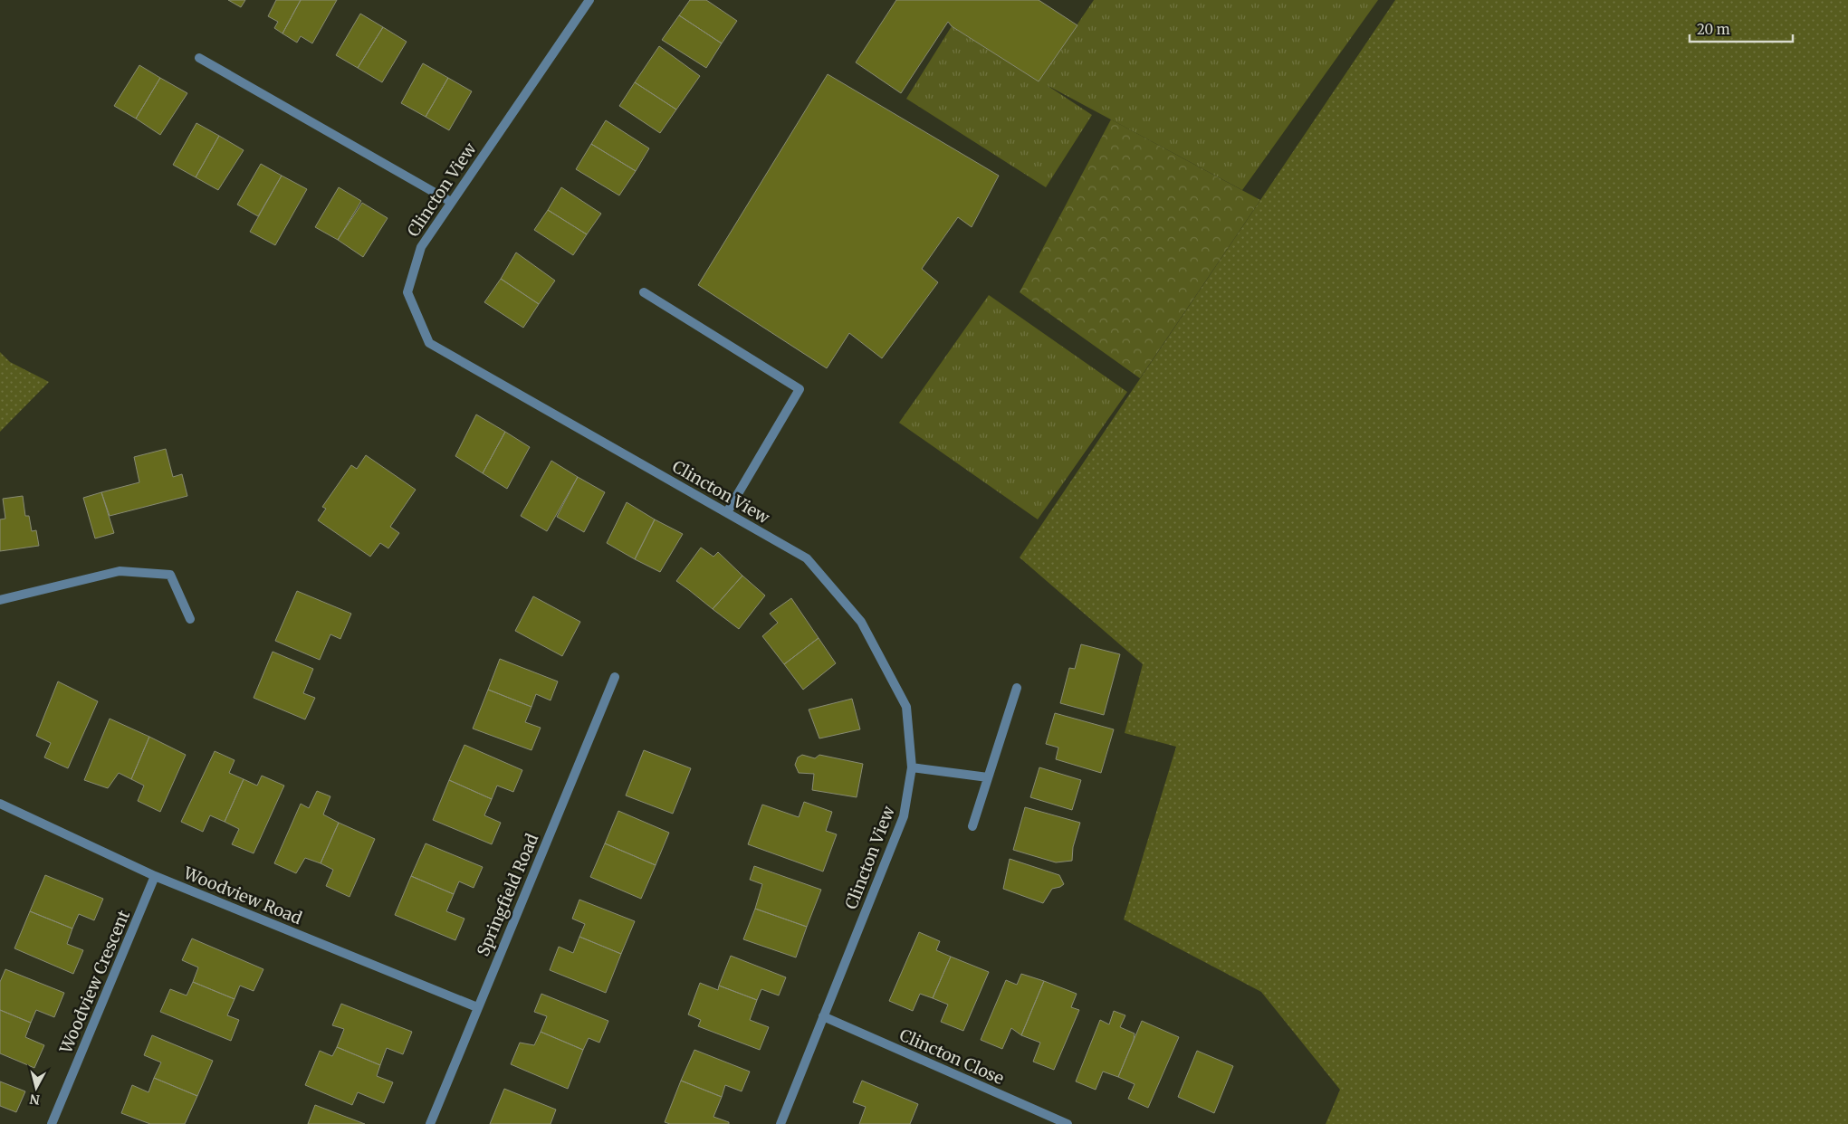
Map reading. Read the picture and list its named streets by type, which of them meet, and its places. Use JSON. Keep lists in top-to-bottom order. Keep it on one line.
{"streets":{"street":["Clincton View","Springfield Road","Woodview Road","Woodview Crescent","Clincton Close"]},"crossings":[["Clincton View","Clincton Close"],["Springfield Road","Woodview Road"],["Woodview Road","Woodview Crescent"]],"scale_bar":"20 m","north":"bottom"}
